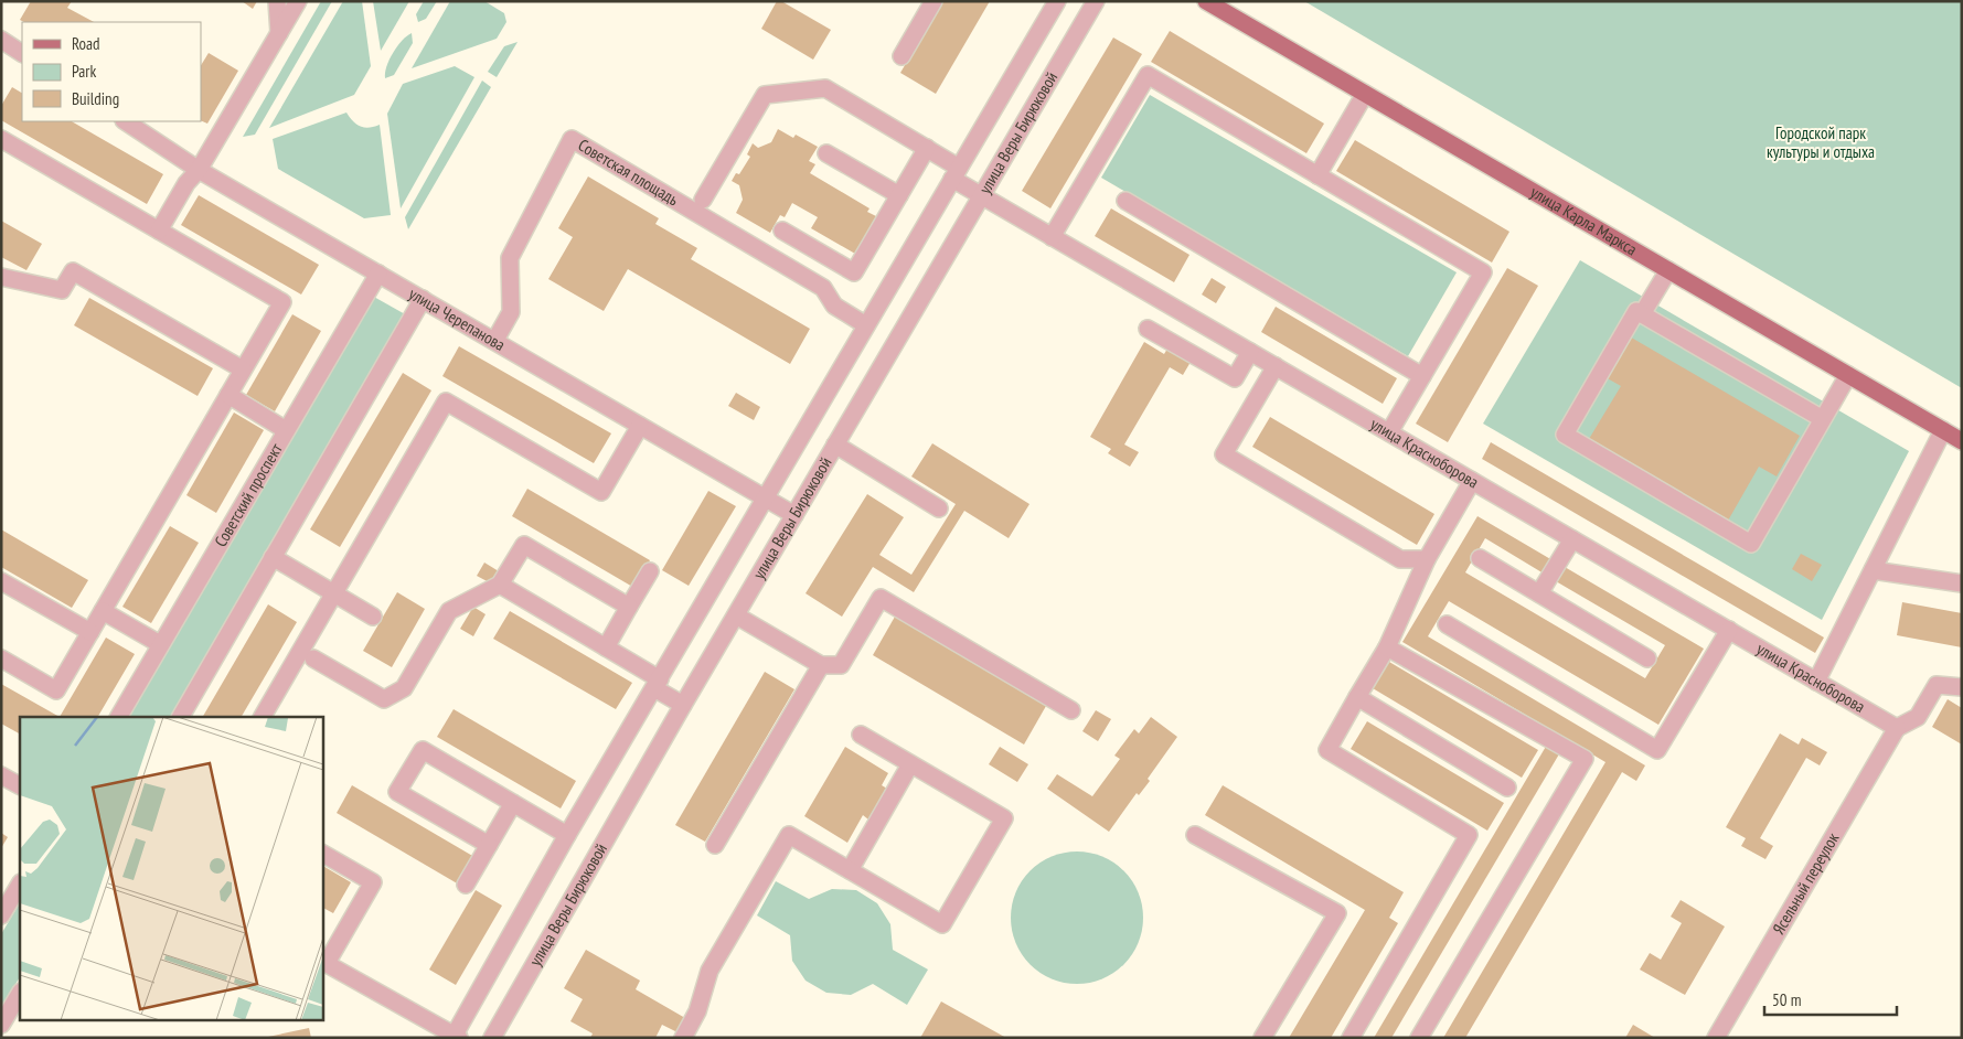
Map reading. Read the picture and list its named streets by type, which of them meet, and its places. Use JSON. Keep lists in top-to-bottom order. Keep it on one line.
{"streets":{"main road":["улица Карла Маркса"],"street":["улица Веры Бирюковой","Советская площадь","улица Черепанова","улица Красноборова","Советский проспект","Ясельный переулок"]},"crossings":[["улица Веры Бирюковой","Советская площадь"],["улица Веры Бирюковой","улица Черепанова"],["улица Веры Бирюковой","улица Красноборова"],["Советская площадь","улица Черепанова"],["Советская площадь","улица Красноборова"],["улица Черепанова","Советский проспект"],["улица Красноборова","Ясельный переулок"]],"parks":["Городской парк культуры и отдыха"],"legend":["Road","Park","Building"],"scale_bar":"50 m"}
